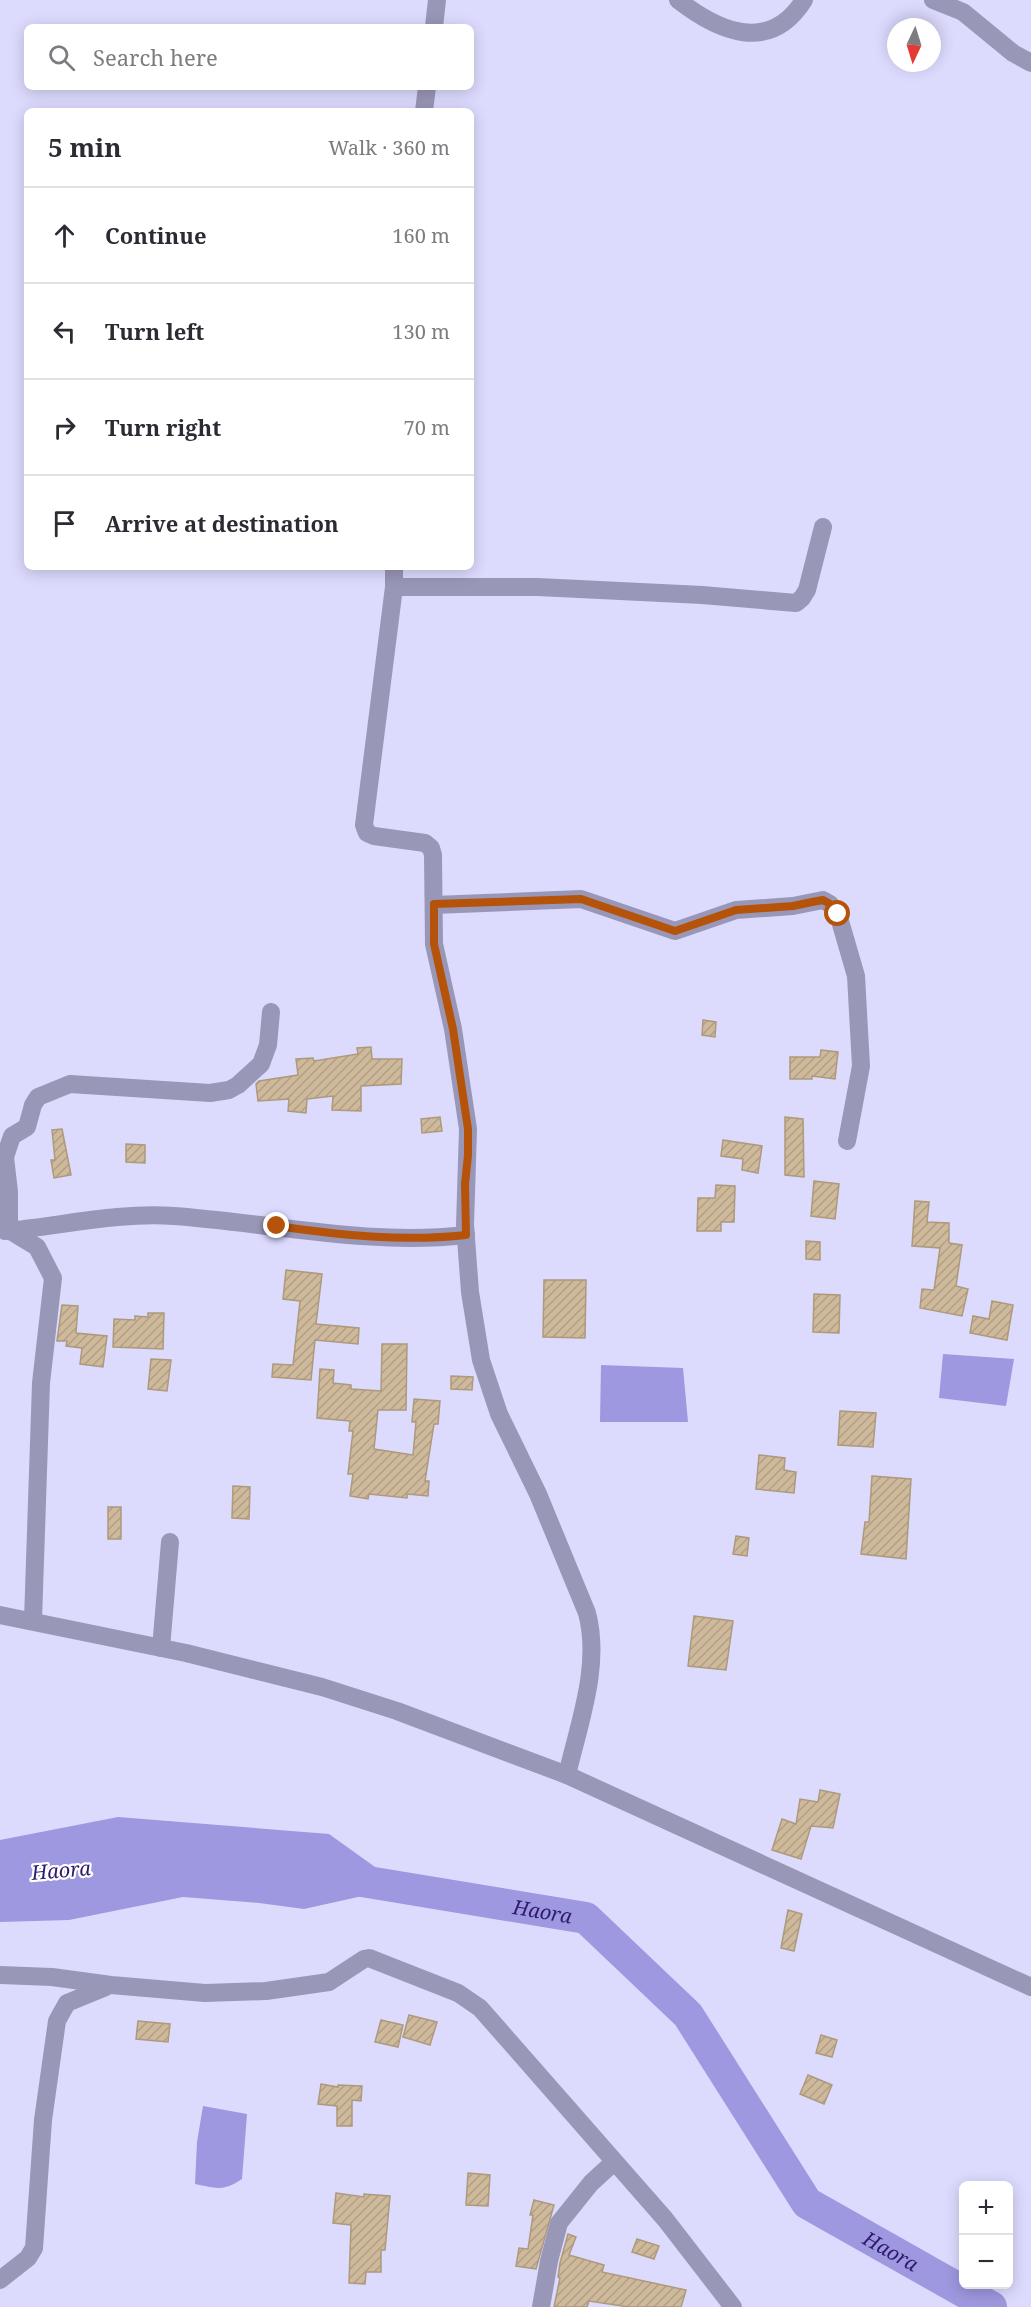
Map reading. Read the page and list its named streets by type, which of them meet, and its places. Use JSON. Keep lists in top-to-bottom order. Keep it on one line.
{"water":["Haora"],"north":"bottom","page":{"search":"Search here","heading":["5 min","Walk · 360 m"],"list":[["Continue","160 m"],["Turn left","130 m"],["Turn right","70 m"],"Arrive at destination"],"map_buttons":["+","−"]}}
